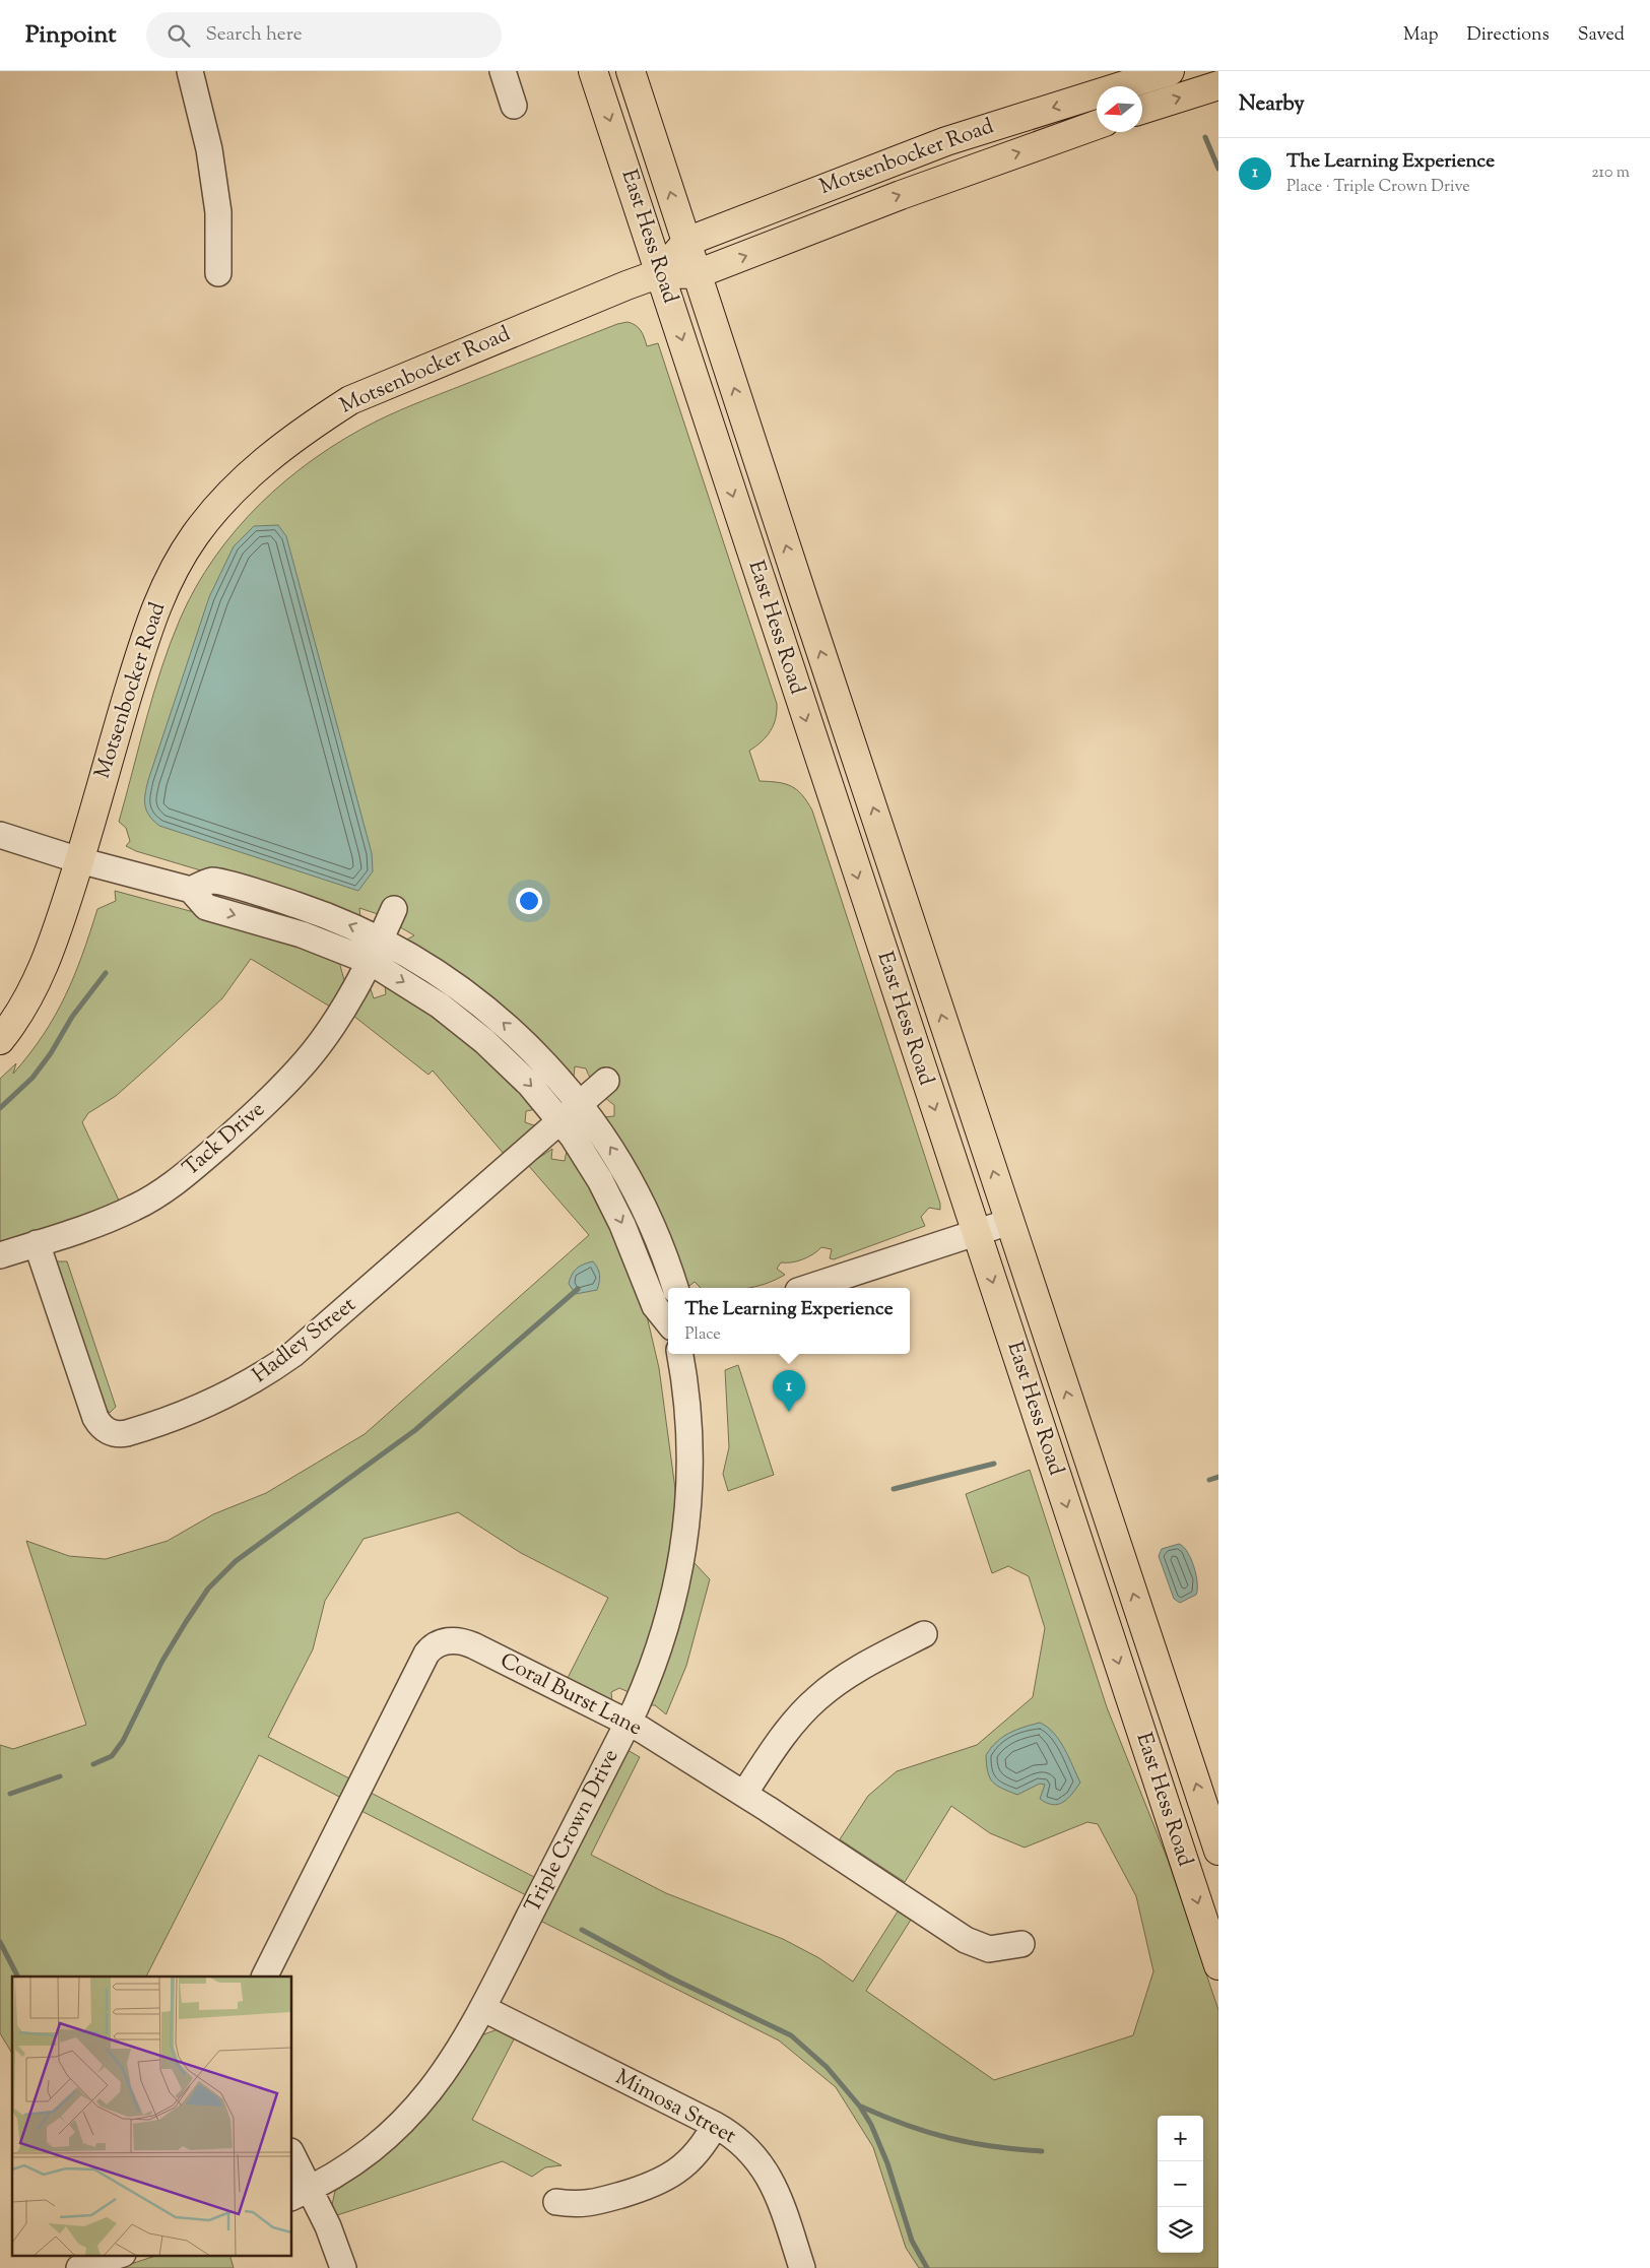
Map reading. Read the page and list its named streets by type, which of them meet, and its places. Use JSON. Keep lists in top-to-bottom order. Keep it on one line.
{"streets":{"main road":["Motsenbocker Road","East Hess Road"],"street":["Tack Drive","Hadley Street","Coral Burst Lane","Triple Crown Drive","Mimosa Street"]},"crossings":[["Motsenbocker Road","East Hess Road"],["Tack Drive","Hadley Street"],["Coral Burst Lane","Triple Crown Drive"],["Triple Crown Drive","Mimosa Street"]],"north":"left","page":{"header":"Pinpoint","search":"Search here","nav":["Map","Directions","Saved"],"heading":"Nearby","list":[{"mark":"1","name":"The Learning Experience","note":"Place · Triple Crown Drive","value":"210 m"}],"popup":["The Learning Experience","Place"],"pins":"1","map_buttons":["+","−"]}}
